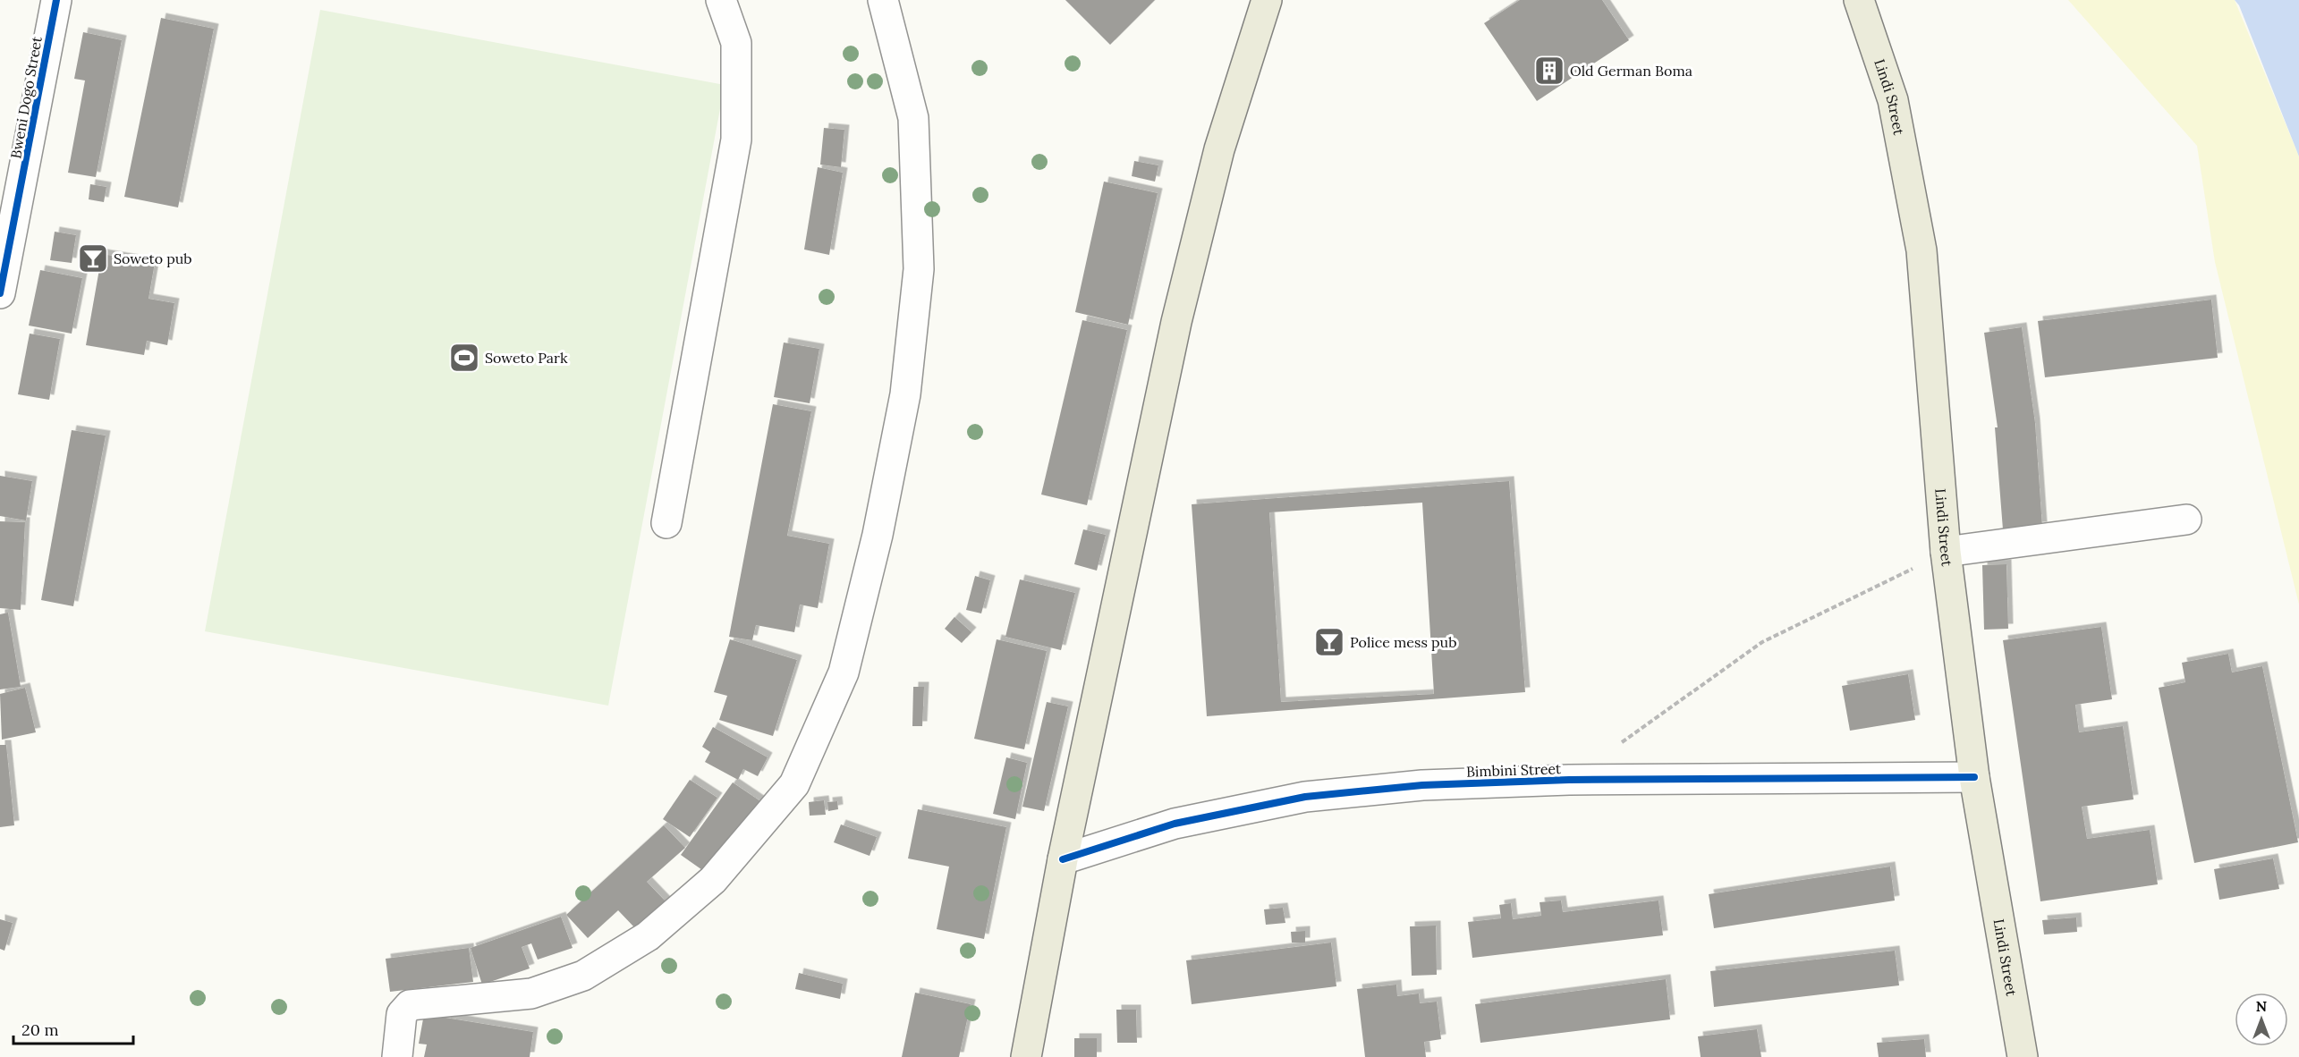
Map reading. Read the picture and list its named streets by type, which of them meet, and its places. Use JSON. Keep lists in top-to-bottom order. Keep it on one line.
{"streets":{"main road":["Lindi Street"],"street":["Bweni Dogo Street","Bimbini Street"]},"crossings":[["Lindi Street","Bimbini Street"]],"places":{"building":["Old German Boma"],"bar":["Soweto pub","Police mess pub"],"sports":["Soweto Park"]},"scale_bar":"20 m","north":"top"}
